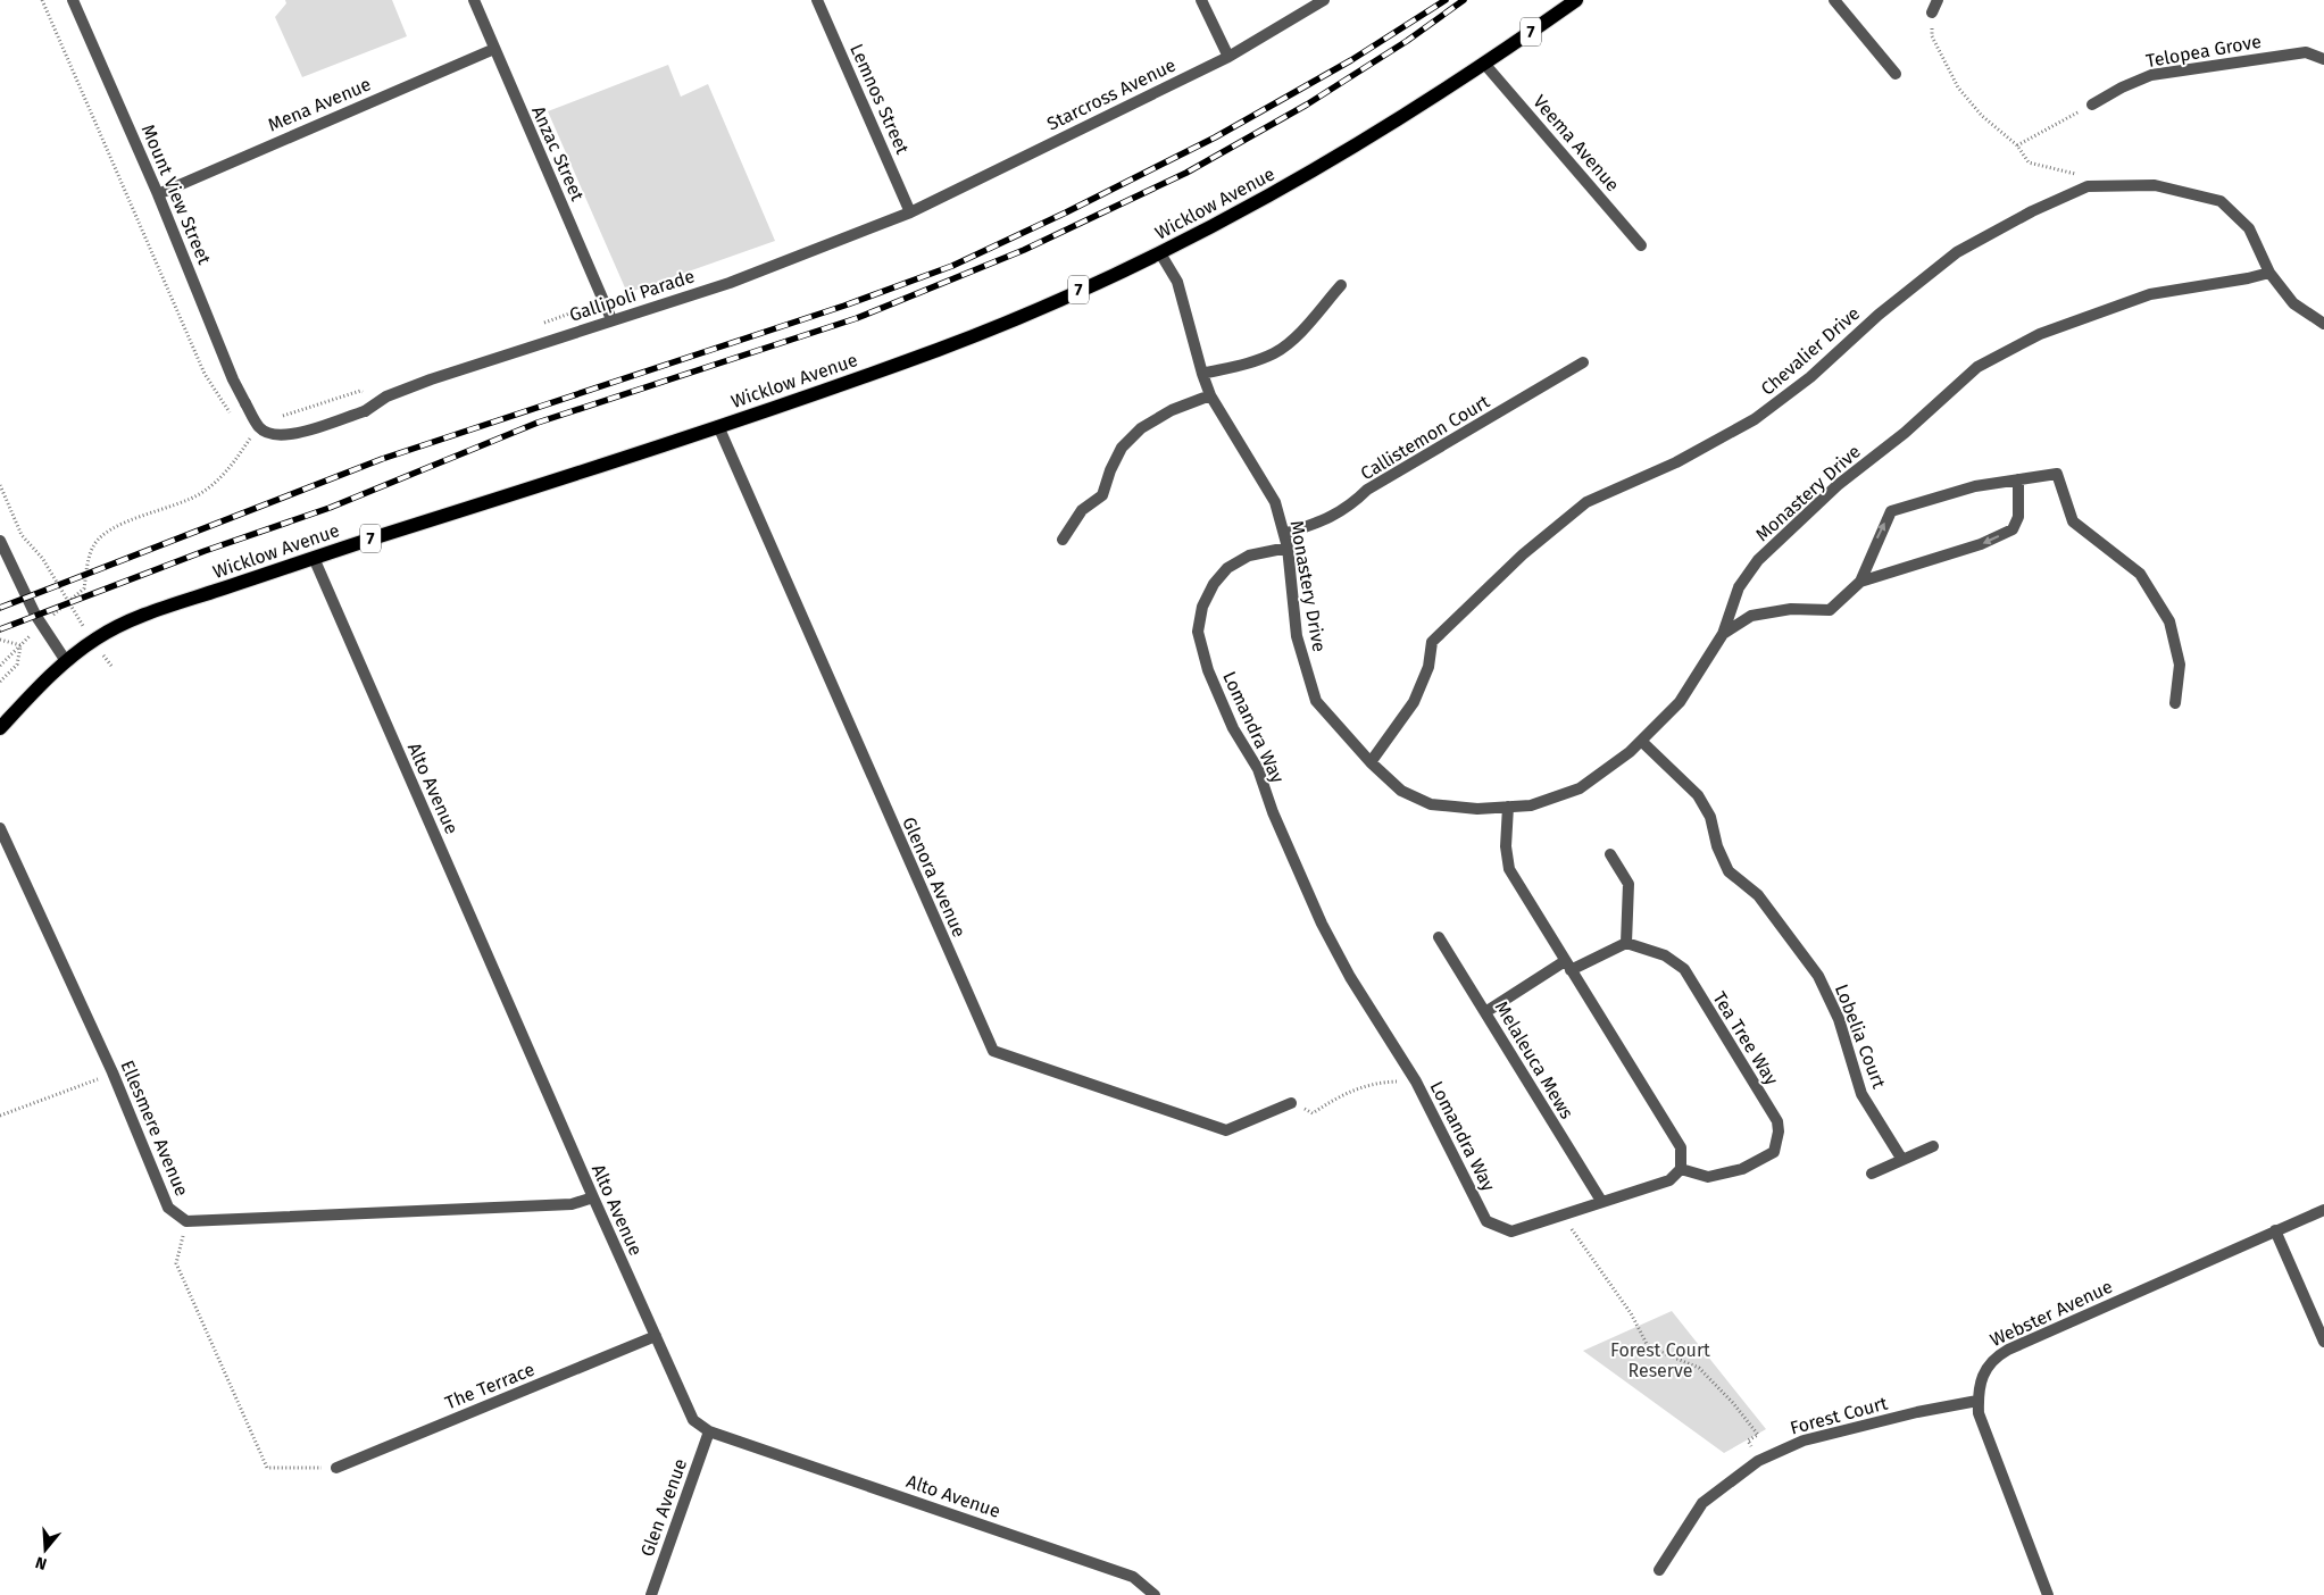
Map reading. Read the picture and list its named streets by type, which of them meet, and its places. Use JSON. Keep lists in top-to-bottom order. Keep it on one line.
{"streets":{"main road":["7","Wicklow Avenue"],"street":["Telopea Grove","Starcross Avenue","Lemnos Street","Mena Avenue","Veema Avenue","Anzac Street","Mount View Street","Gallipoli Parade","Chevalier Drive","Callistemon Court","Monastery Drive","Lomandra Way","Alto Avenue","Glenora Avenue","Lobelia Court","Tea Tree Way","Melaleuca Mews","Ellesmere Avenue","Webster Avenue","The Terrace","Forest Court","Glen Avenue"]},"crossings":[["Starcross Avenue","Lemnos Street"],["Starcross Avenue","Gallipoli Parade"],["Lemnos Street","Gallipoli Parade"],["Mena Avenue","Anzac Street"],["Mena Avenue","Mount View Street"],["Veema Avenue","Wicklow Avenue"],["Anzac Street","Gallipoli Parade"],["Mount View Street","Gallipoli Parade"],["Wicklow Avenue","Monastery Drive"],["Wicklow Avenue","Alto Avenue"],["Wicklow Avenue","Glenora Avenue"],["Chevalier Drive","Monastery Drive"],["Callistemon Court","Monastery Drive"],["Monastery Drive","Lomandra Way"],["Monastery Drive","Lobelia Court"],["Lomandra Way","Tea Tree Way"],["Lomandra Way","Melaleuca Mews"],["Alto Avenue","Ellesmere Avenue"],["Alto Avenue","The Terrace"],["Alto Avenue","Glen Avenue"],["Webster Avenue","Forest Court"]],"parks":["Forest Court Reserve"],"north":"bottom"}
